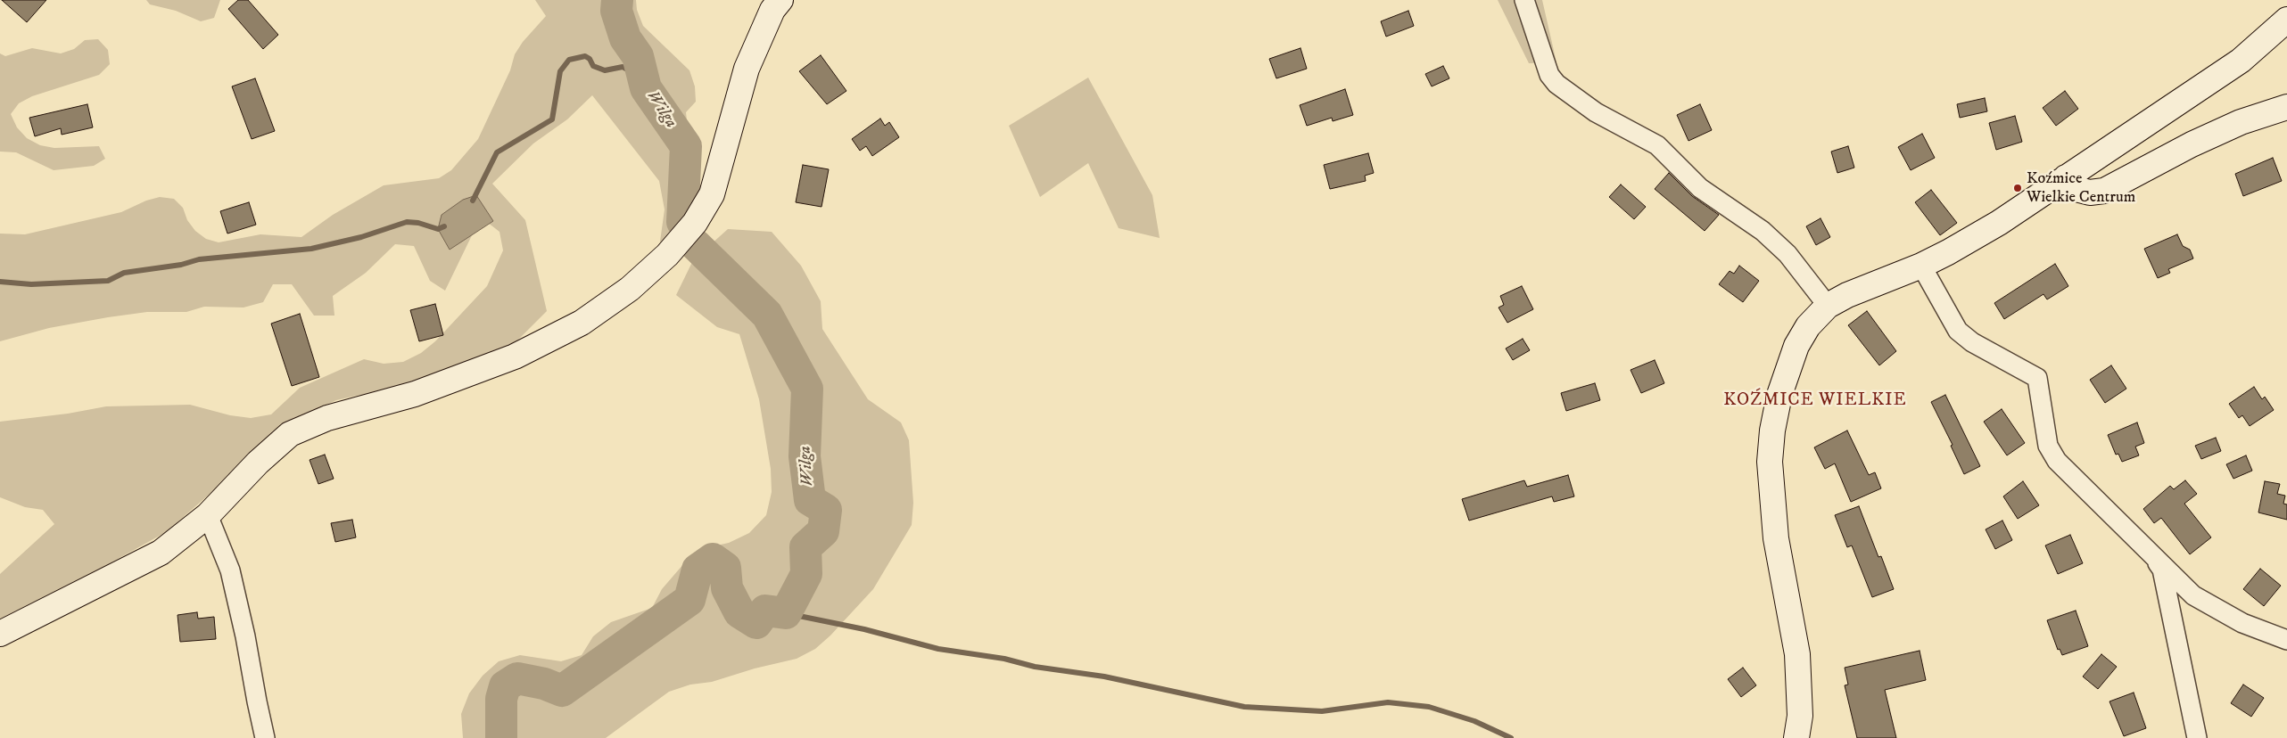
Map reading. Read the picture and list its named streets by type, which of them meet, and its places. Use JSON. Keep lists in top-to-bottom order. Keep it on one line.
{"districts":["KOŹMICE WIELKIE"],"water":["Wilga"],"places":["Koźmice Wielkie Centrum"]}
